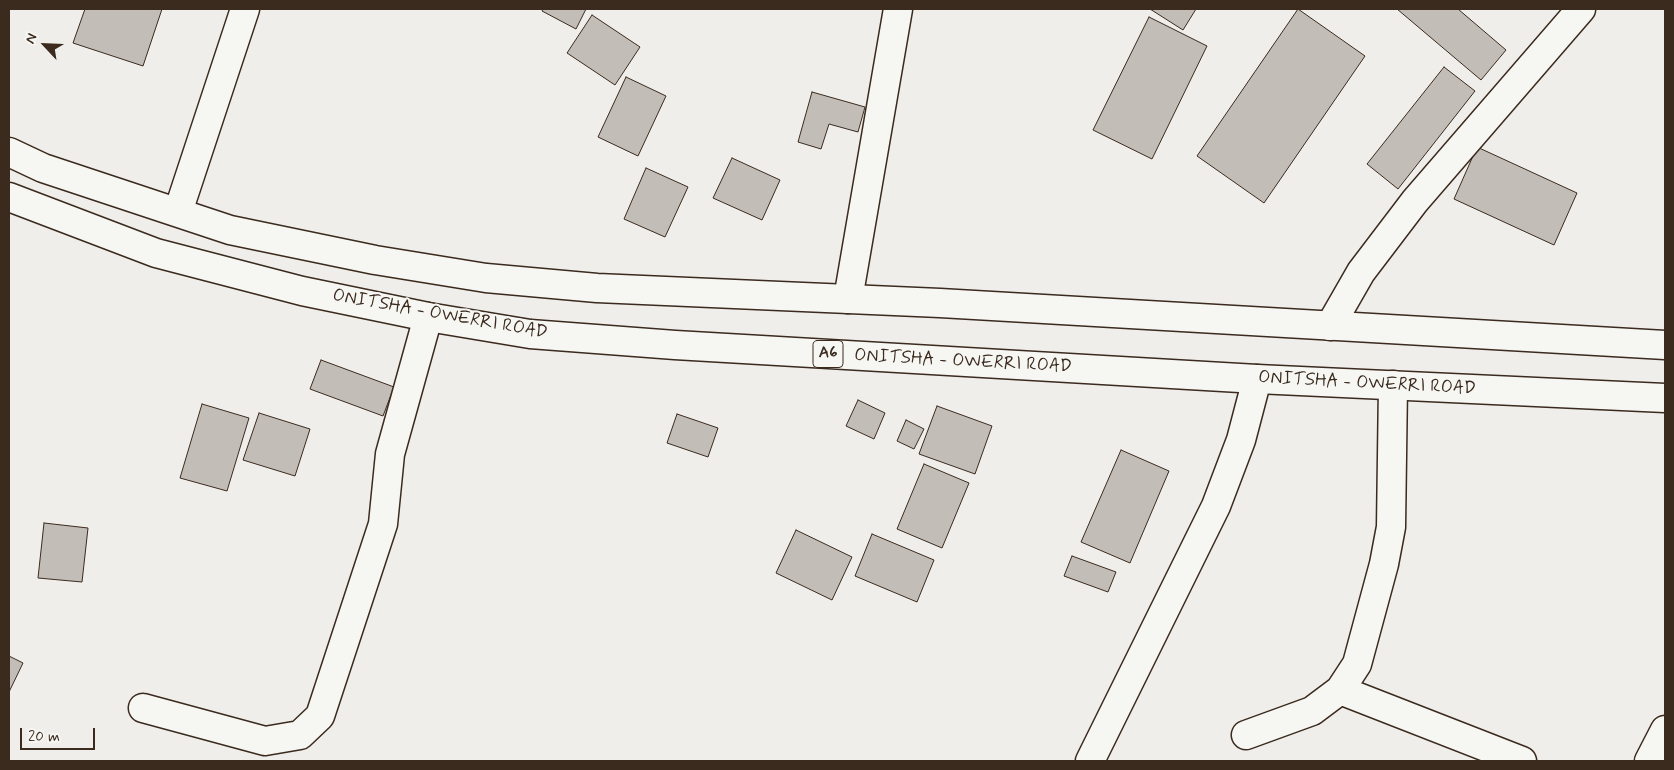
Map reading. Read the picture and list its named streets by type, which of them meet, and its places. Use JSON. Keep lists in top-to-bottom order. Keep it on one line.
{"streets":{"main road":["ONITSHA - OWERRI ROAD","A6"]},"scale_bar":"20 m","north":"top left"}
